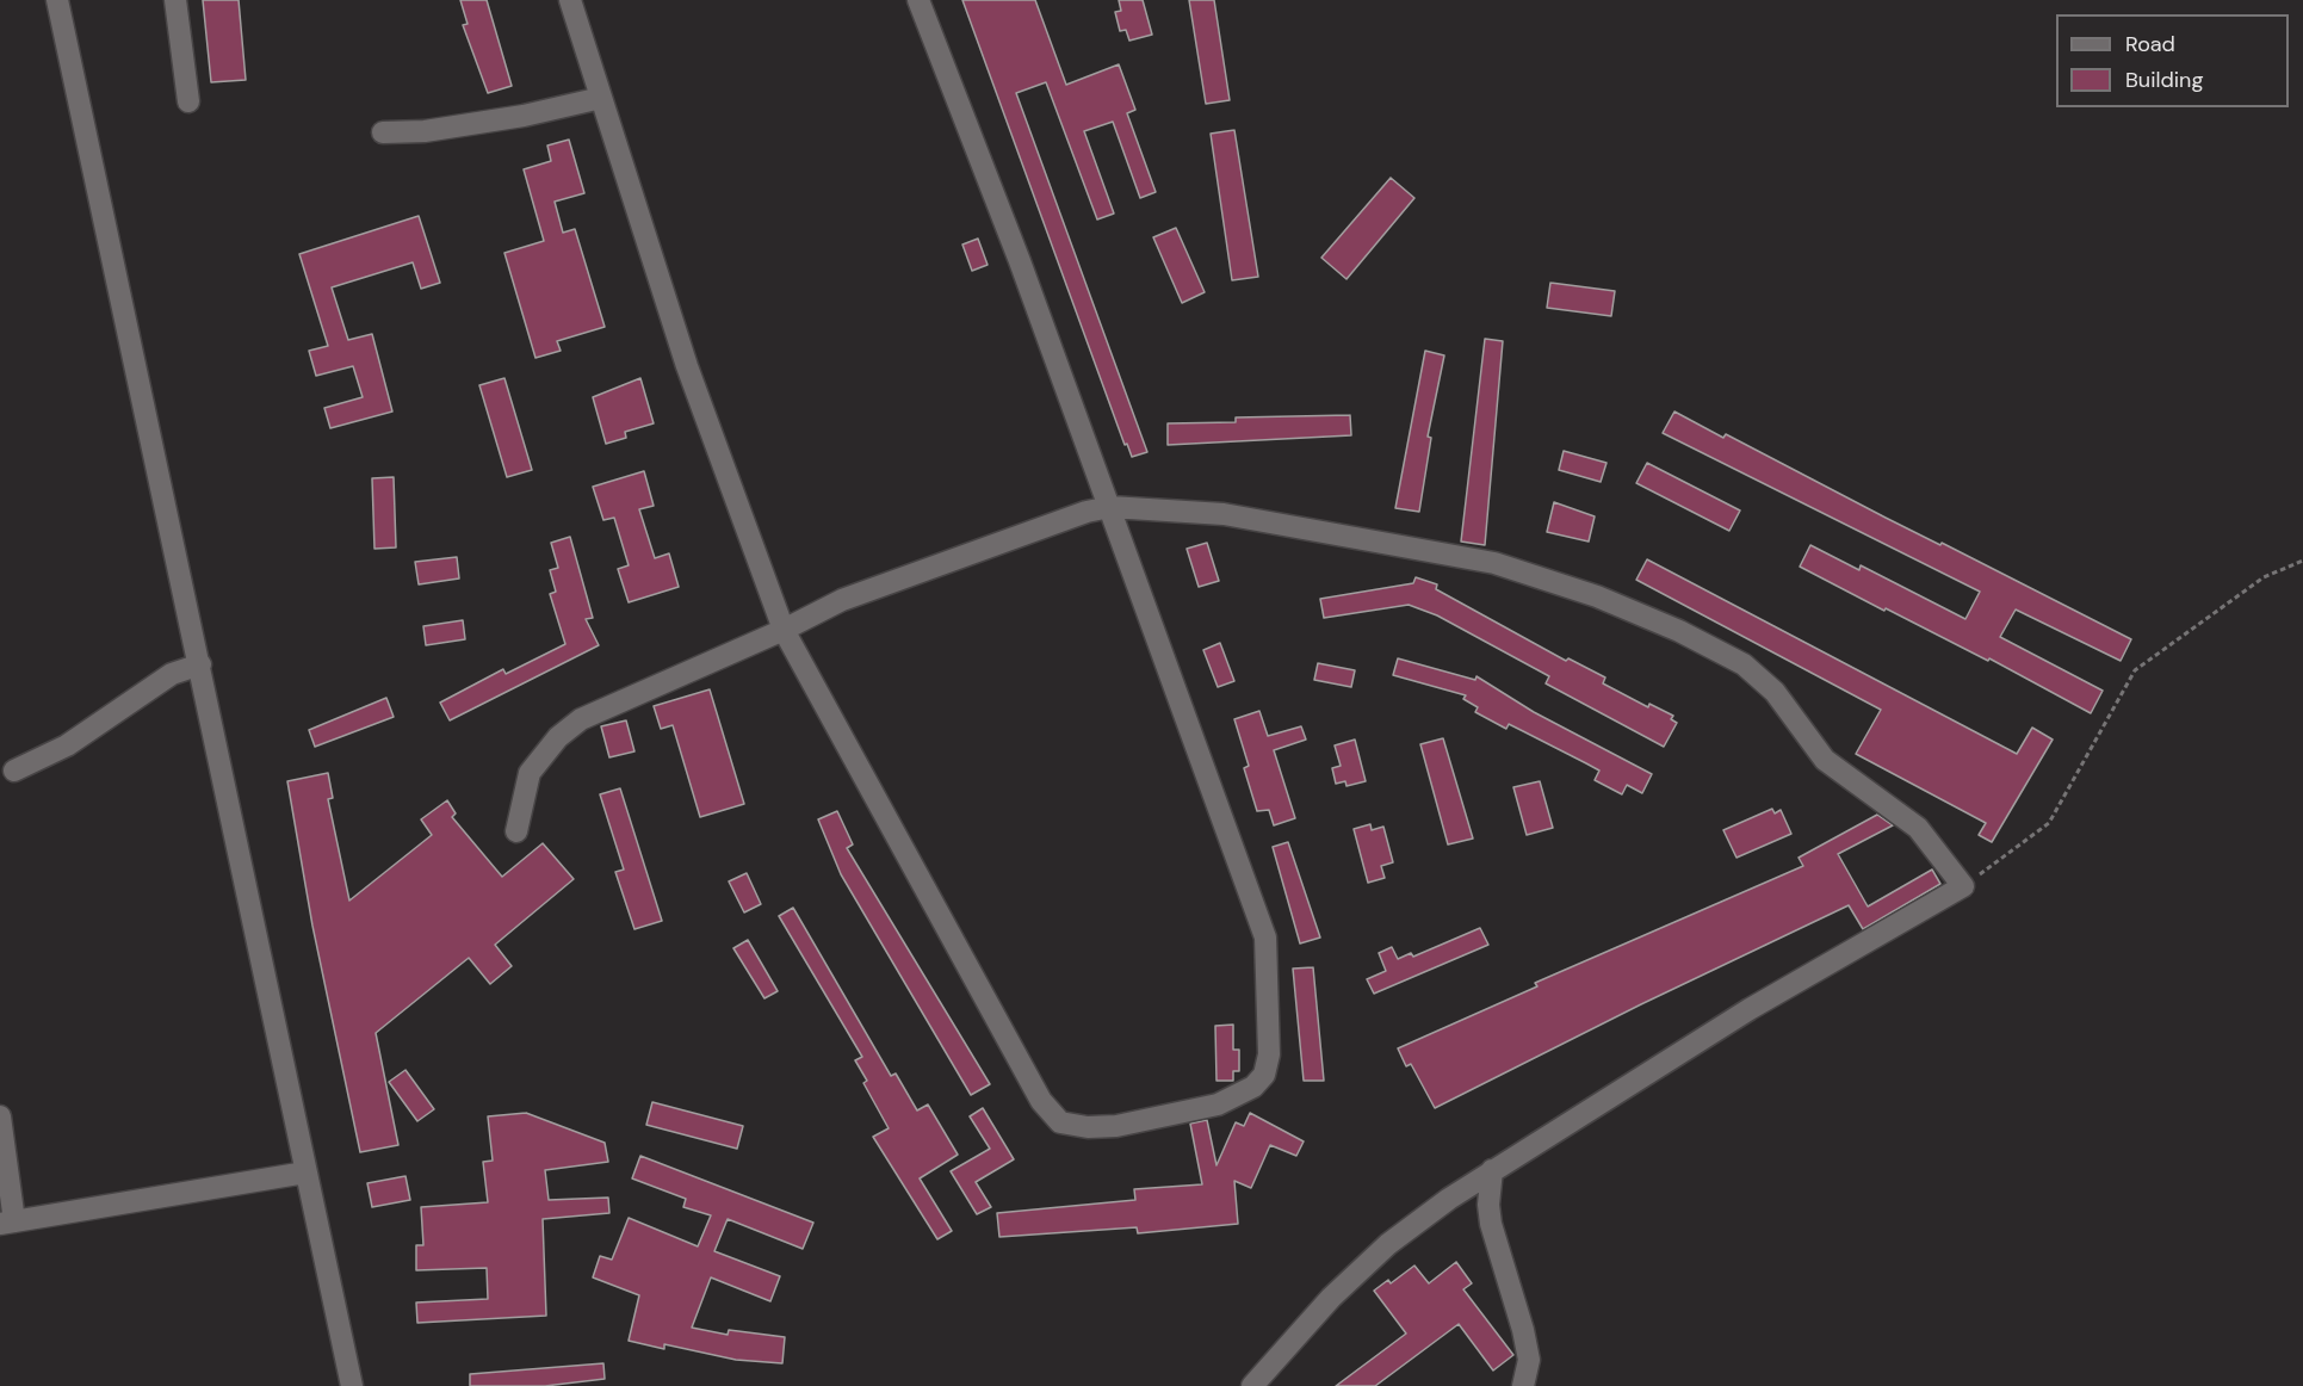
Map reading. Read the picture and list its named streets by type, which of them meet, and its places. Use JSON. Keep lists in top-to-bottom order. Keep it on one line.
{"legend":["Road","Building"]}
